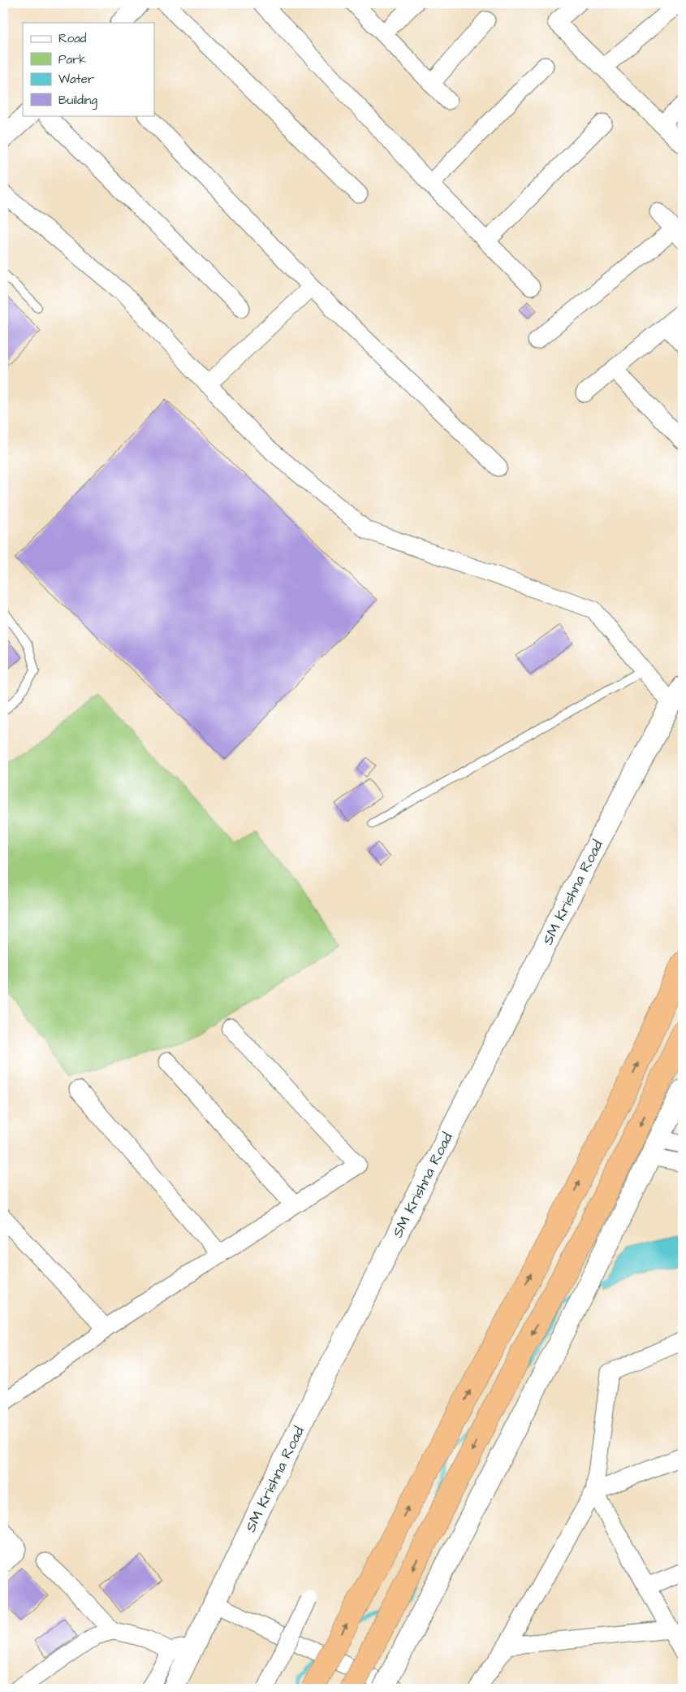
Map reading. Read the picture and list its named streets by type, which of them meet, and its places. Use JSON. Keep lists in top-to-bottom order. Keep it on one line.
{"streets":{"street":["SM Krishna Road"]},"legend":["Road","Park","Water","Building"]}
